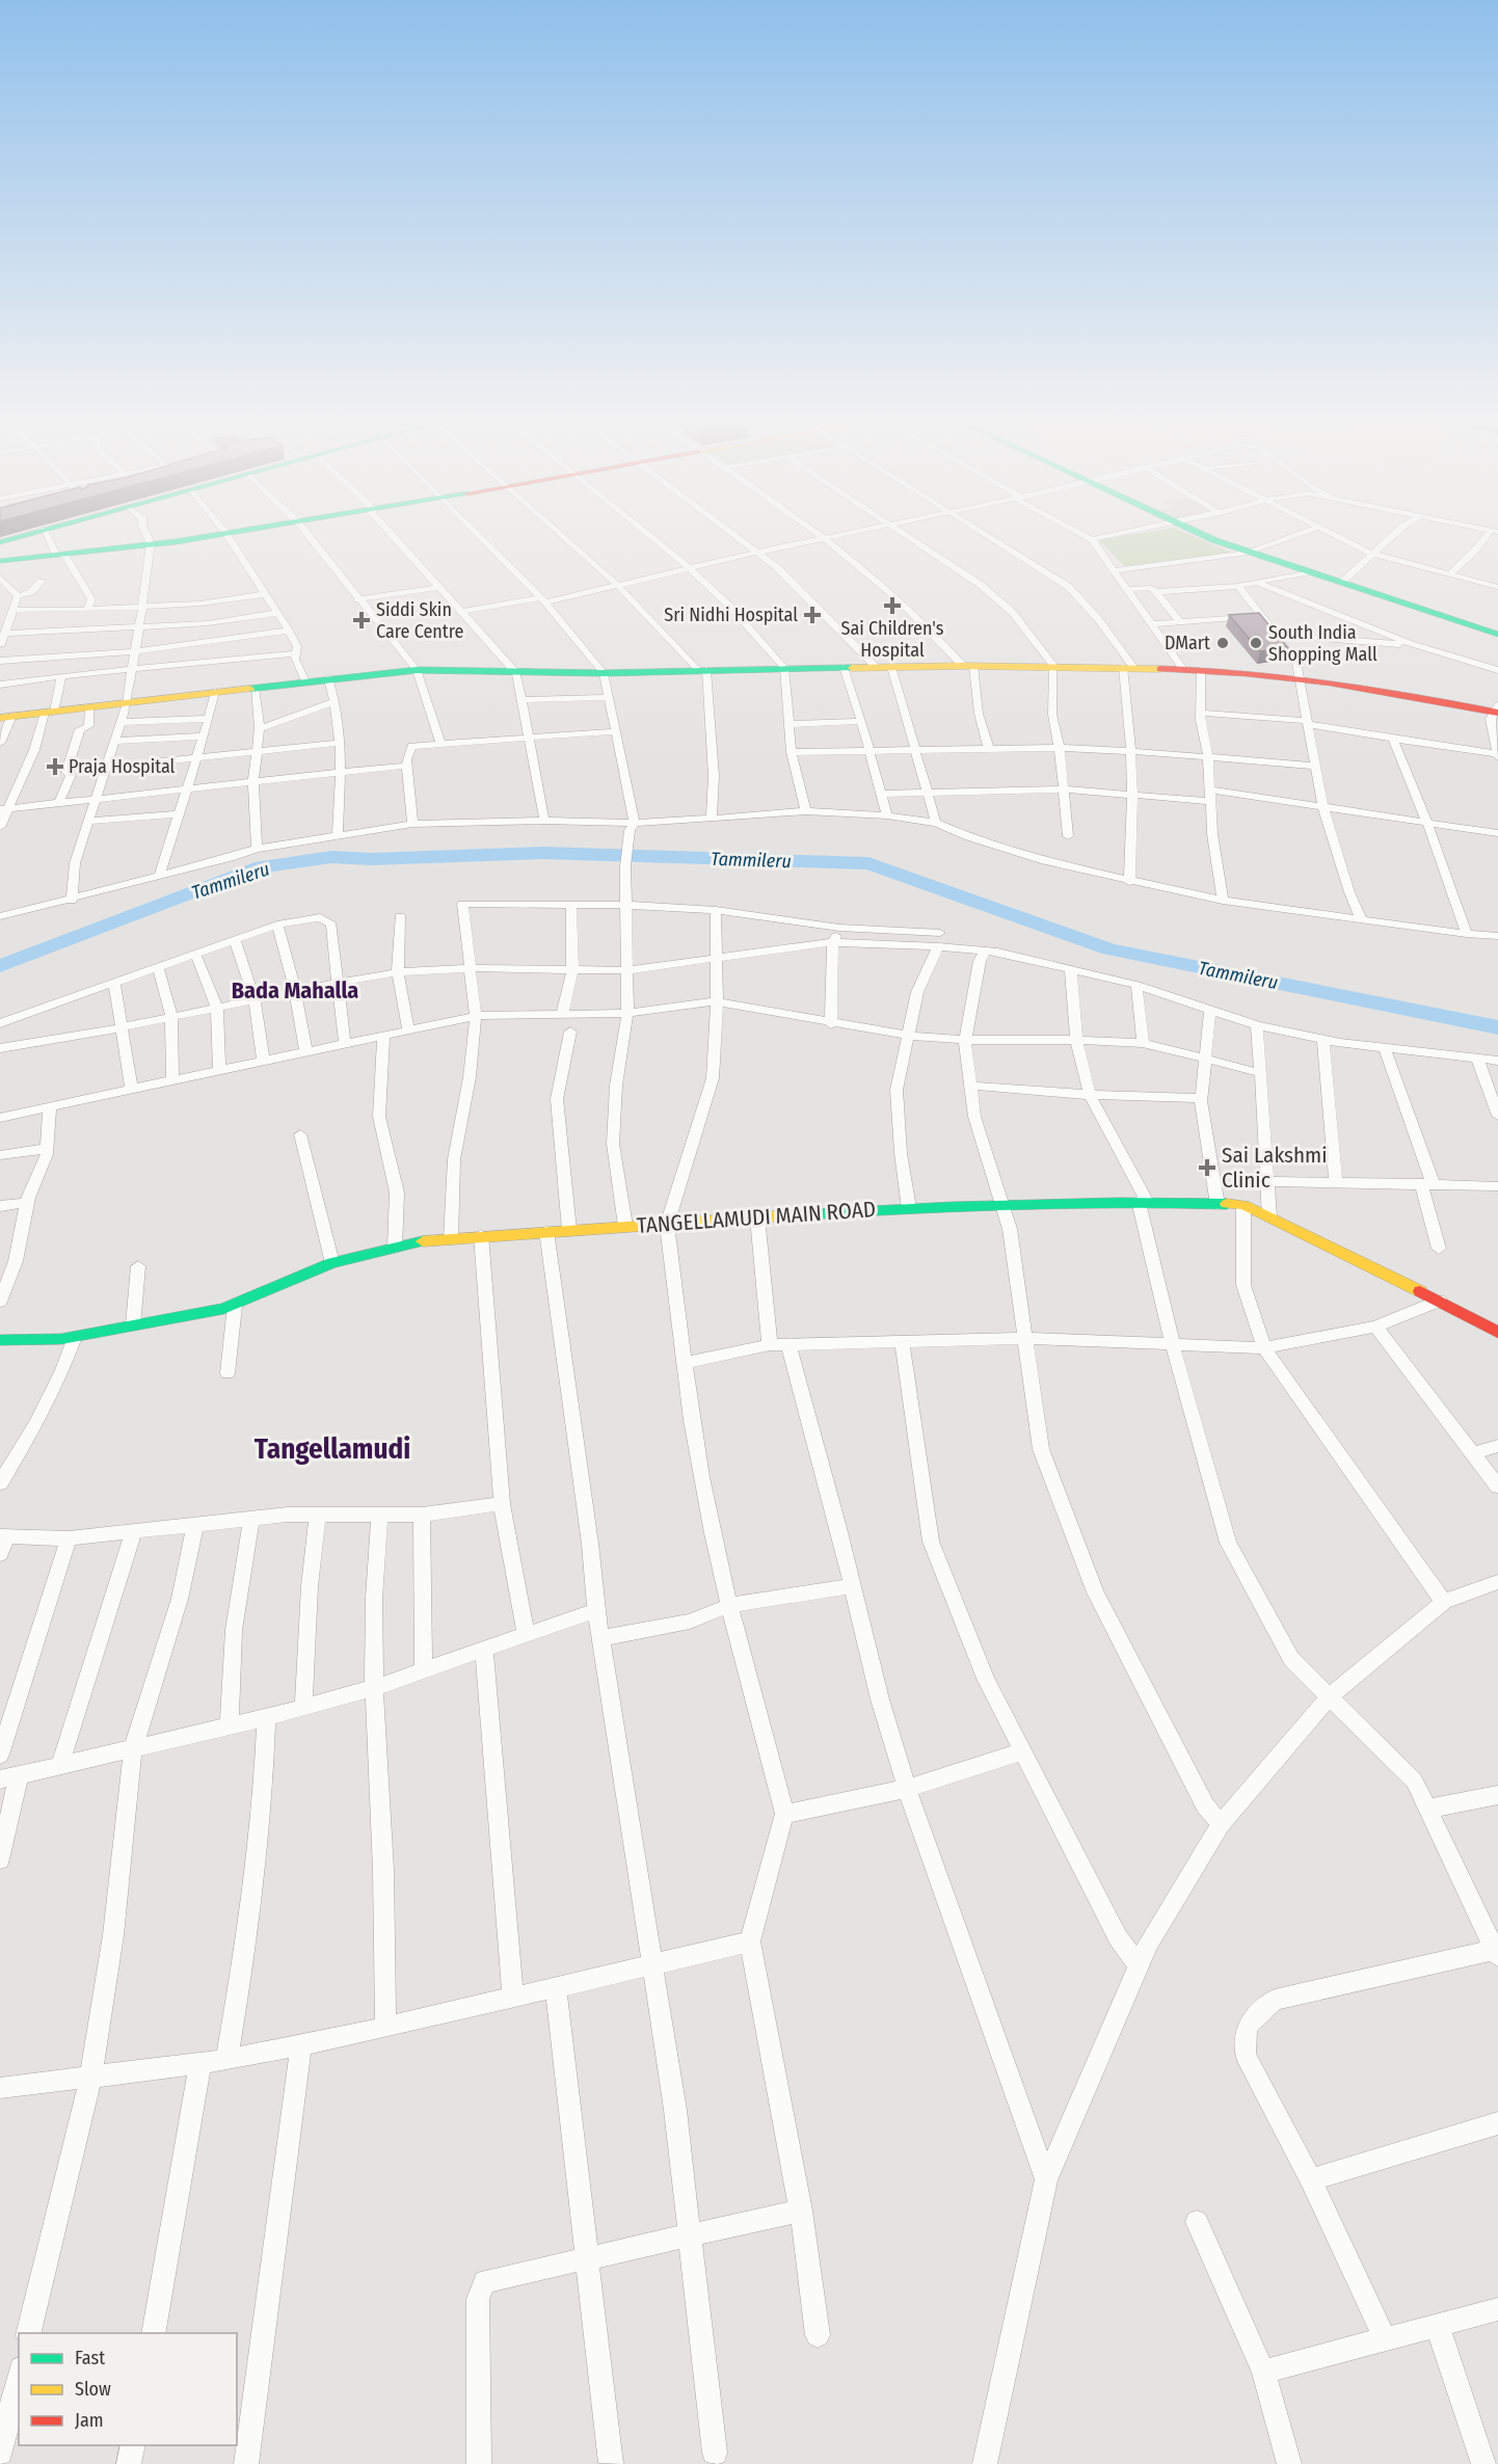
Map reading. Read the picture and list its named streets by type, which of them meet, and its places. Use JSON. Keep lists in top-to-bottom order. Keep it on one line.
{"streets":{"street":["TANGELLAMUDI MAIN ROAD"]},"districts":["Bada Mahalla","Tangellamudi"],"water":["Tammileru"],"places":{"health":["Sai Children's Hospital","Sri Nidhi Hospital","Siddi Skin Care Centre","Praja Hospital","Sai Lakshmi Clinic"],"other":["DMart","South India Shopping Mall"]},"legend":["Fast","Slow","Jam"]}
